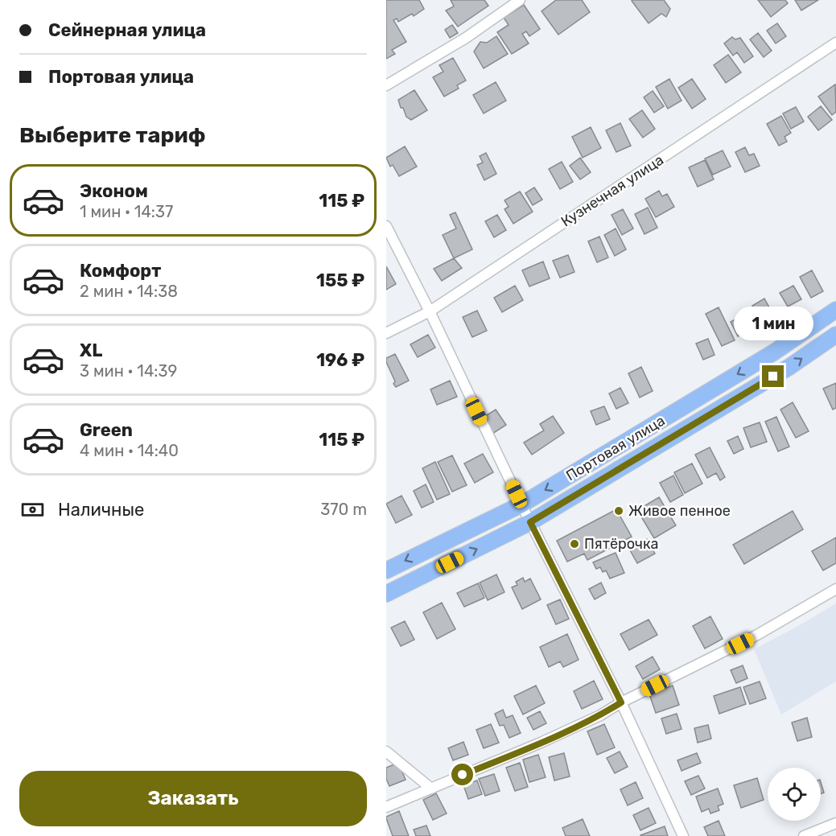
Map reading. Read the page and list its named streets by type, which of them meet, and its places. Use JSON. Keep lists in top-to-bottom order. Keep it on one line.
{"streets":{"main road":["Портовая улица"],"street":["Кузнечная улица"]},"places":["Живое пенное","Пятёрочка"],"page":{"banner":["Сейнерная улица","Портовая улица"],"heading":"Выберите тариф","list":[{"name":"Эконом","note":"1 мин · 14:37","value":"115 ₽"},{"name":"Комфорт","note":"2 мин · 14:38","value":"155 ₽"},{"name":"XL","note":"3 мин · 14:39","value":"196 ₽"},{"name":"Green","note":"4 мин · 14:40","value":"115 ₽"}],"bubble":"1 мин","pay":["Наличные","370 m"],"buttons":"Заказать"}}
